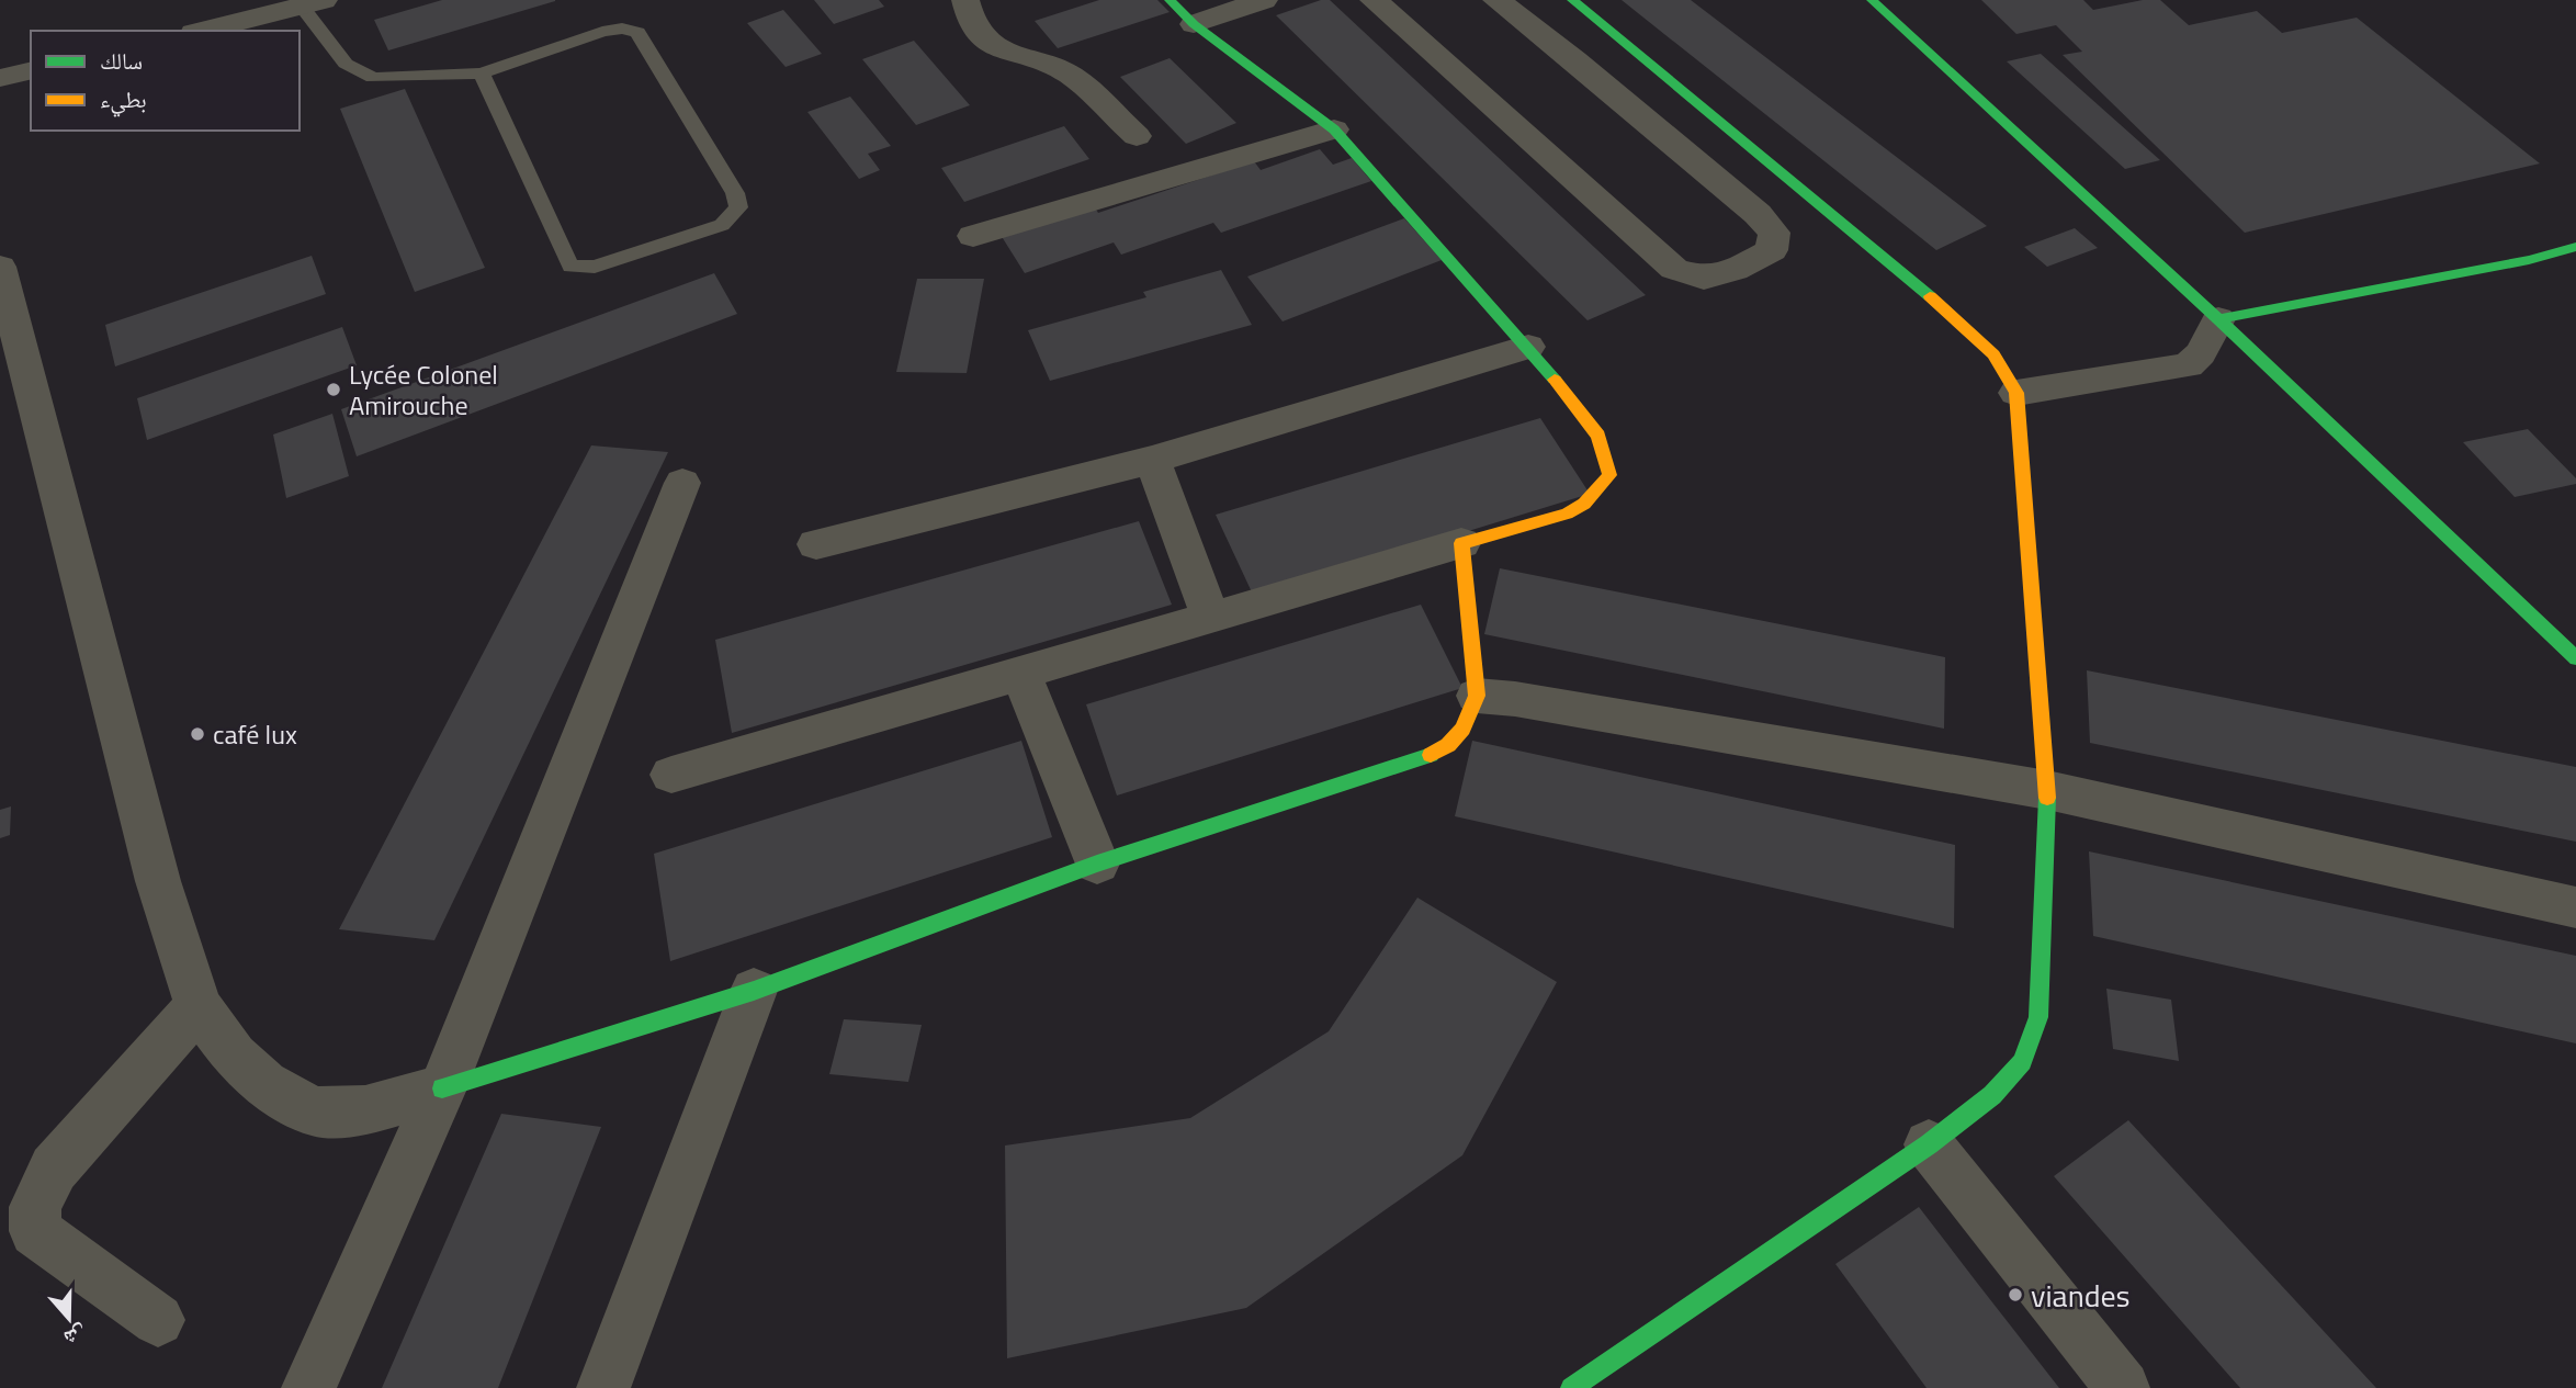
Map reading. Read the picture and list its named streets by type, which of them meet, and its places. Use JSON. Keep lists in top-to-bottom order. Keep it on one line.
{"places":["Lycée Colonel Amirouche","café lux","viandes"],"legend":["سالك","بطيء"],"north":"bottom"}
